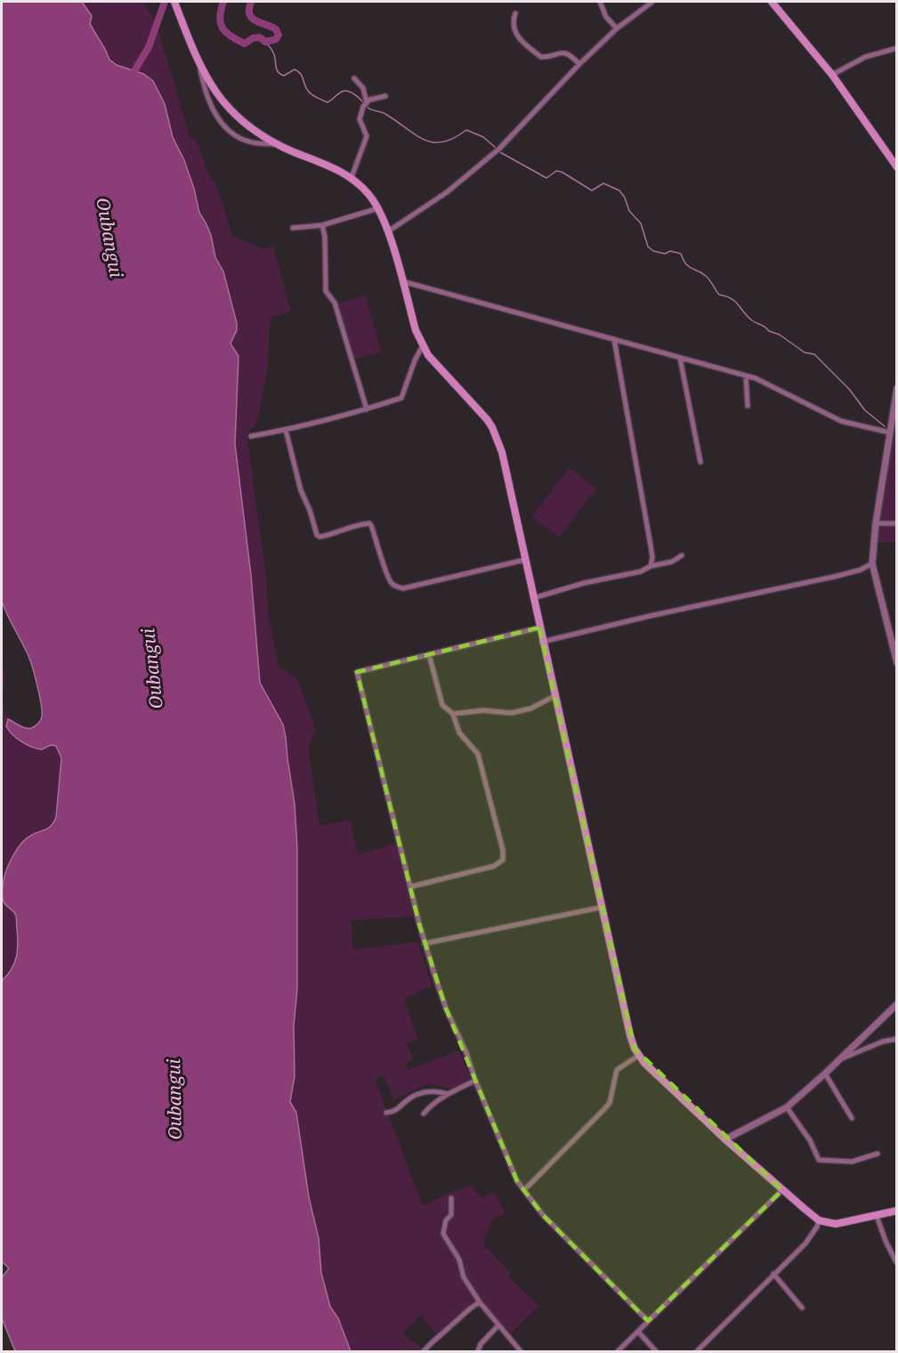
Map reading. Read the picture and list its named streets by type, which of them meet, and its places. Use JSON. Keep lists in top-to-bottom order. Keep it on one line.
{"water":["Oubangui"]}
